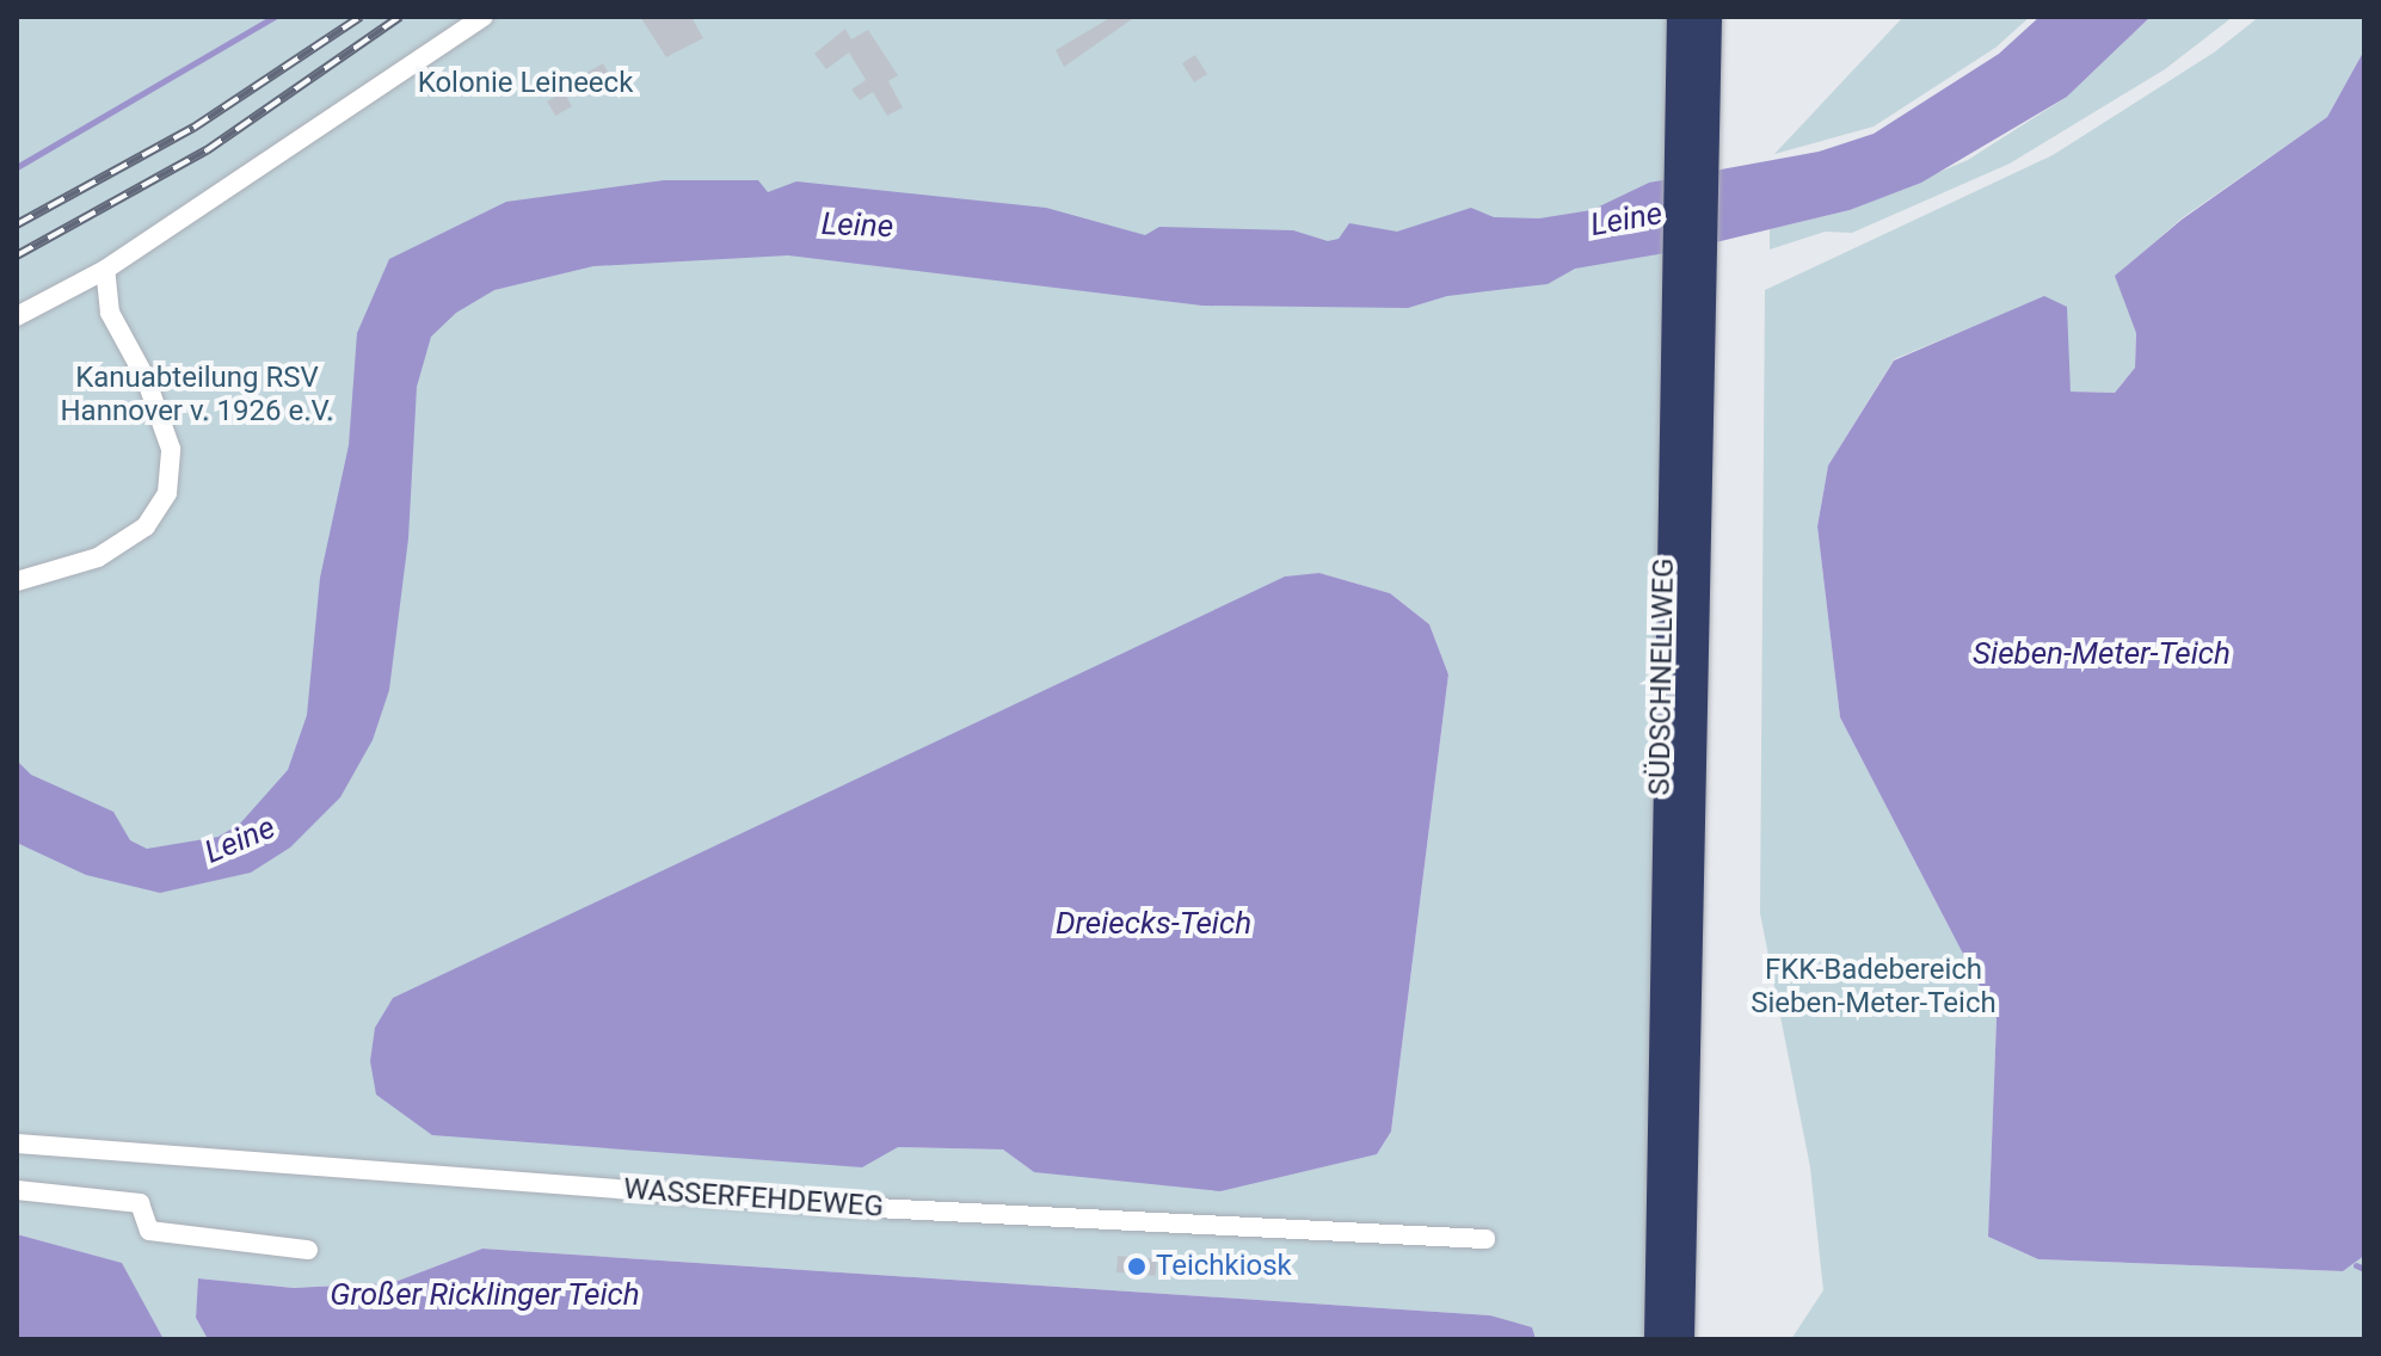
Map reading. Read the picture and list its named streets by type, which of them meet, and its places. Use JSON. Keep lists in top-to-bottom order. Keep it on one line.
{"streets":{"highway":["SÜDSCHNELLWEG"],"lane":["WASSERFEHDEWEG"]},"water":["Leine","Sieben-Meter-Teich","Dreiecks-Teich","Großer Ricklinger Teich"],"parks":["Kolonie Leineeck","Kanuabteilung RSV Hannover v. 1926 e.V.","FKK-Badebereich Sieben-Meter-Teich"],"places":["Teichkiosk"]}
